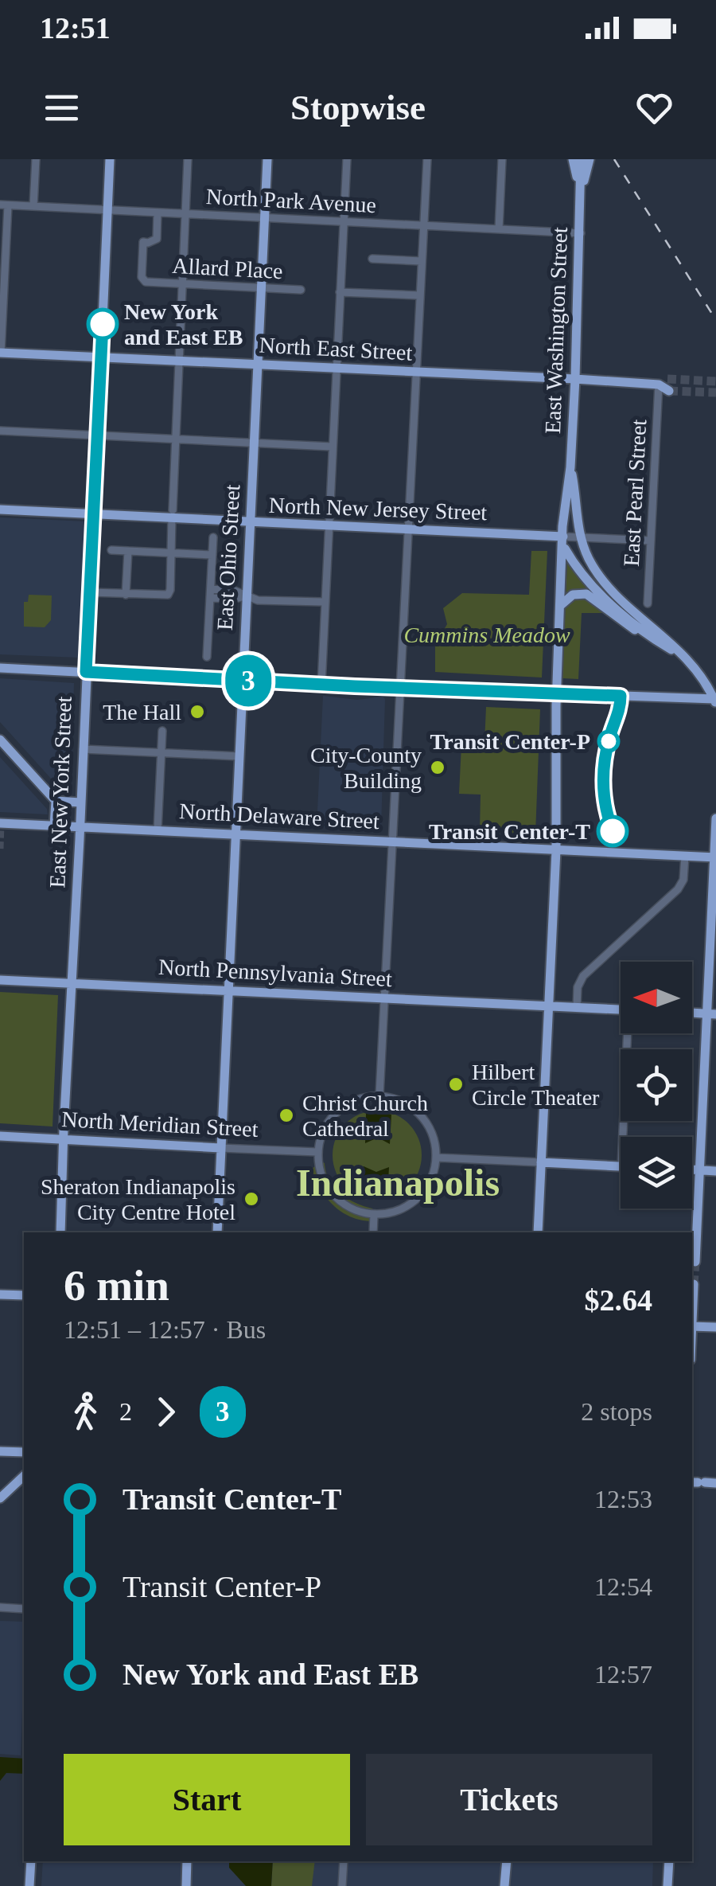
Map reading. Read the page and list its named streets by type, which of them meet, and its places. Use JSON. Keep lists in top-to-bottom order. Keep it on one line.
{"streets":{"main road":["East Washington Street","North East Street","North New Jersey Street","East Ohio Street","East New York Street","North Delaware Street","North Pennsylvania Street","North Meridian Street"],"street":["North Park Avenue","Allard Place","East Pearl Street"]},"crossings":[["North Park Avenue","Allard Place"],["North Park Avenue","East Washington Street"],["North Park Avenue","East Ohio Street"],["North Park Avenue","East New York Street"],["Allard Place","East Ohio Street"],["East Washington Street","North East Street"],["East Washington Street","North New Jersey Street"],["East Washington Street","North Delaware Street"],["East Washington Street","North Pennsylvania Street"],["North East Street","East Pearl Street"],["North East Street","East Ohio Street"],["North East Street","East New York Street"],["North New Jersey Street","East Ohio Street"],["North New Jersey Street","East New York Street"],["East Ohio Street","North Delaware Street"],["East Ohio Street","North Pennsylvania Street"],["East Ohio Street","North Meridian Street"],["East New York Street","North Delaware Street"],["East New York Street","North Pennsylvania Street"],["East New York Street","North Meridian Street"]],"districts":["Indianapolis"],"parks":["Cummins Meadow"],"places":["New York and East EB","The Hall","Transit Center-P","City-County Building","Transit Center-T","Hilbert Circle Theater","Christ Church Cathedral","Sheraton Indianapolis City Centre Hotel"],"lines":["bus line 3"],"north":"left","page":{"status":"12:51","header":"Stopwise","on_map":"3","heading":["6 min","12:51 – 12:57 · Bus","$2.64"],"legs":["2","3","2 stops"],"list":[{"name":"Transit Center-T","value":"12:53"},{"name":"Transit Center-P","value":"12:54"},{"name":"New York and East EB","value":"12:57"}],"buttons":["Start","Tickets"]}}
